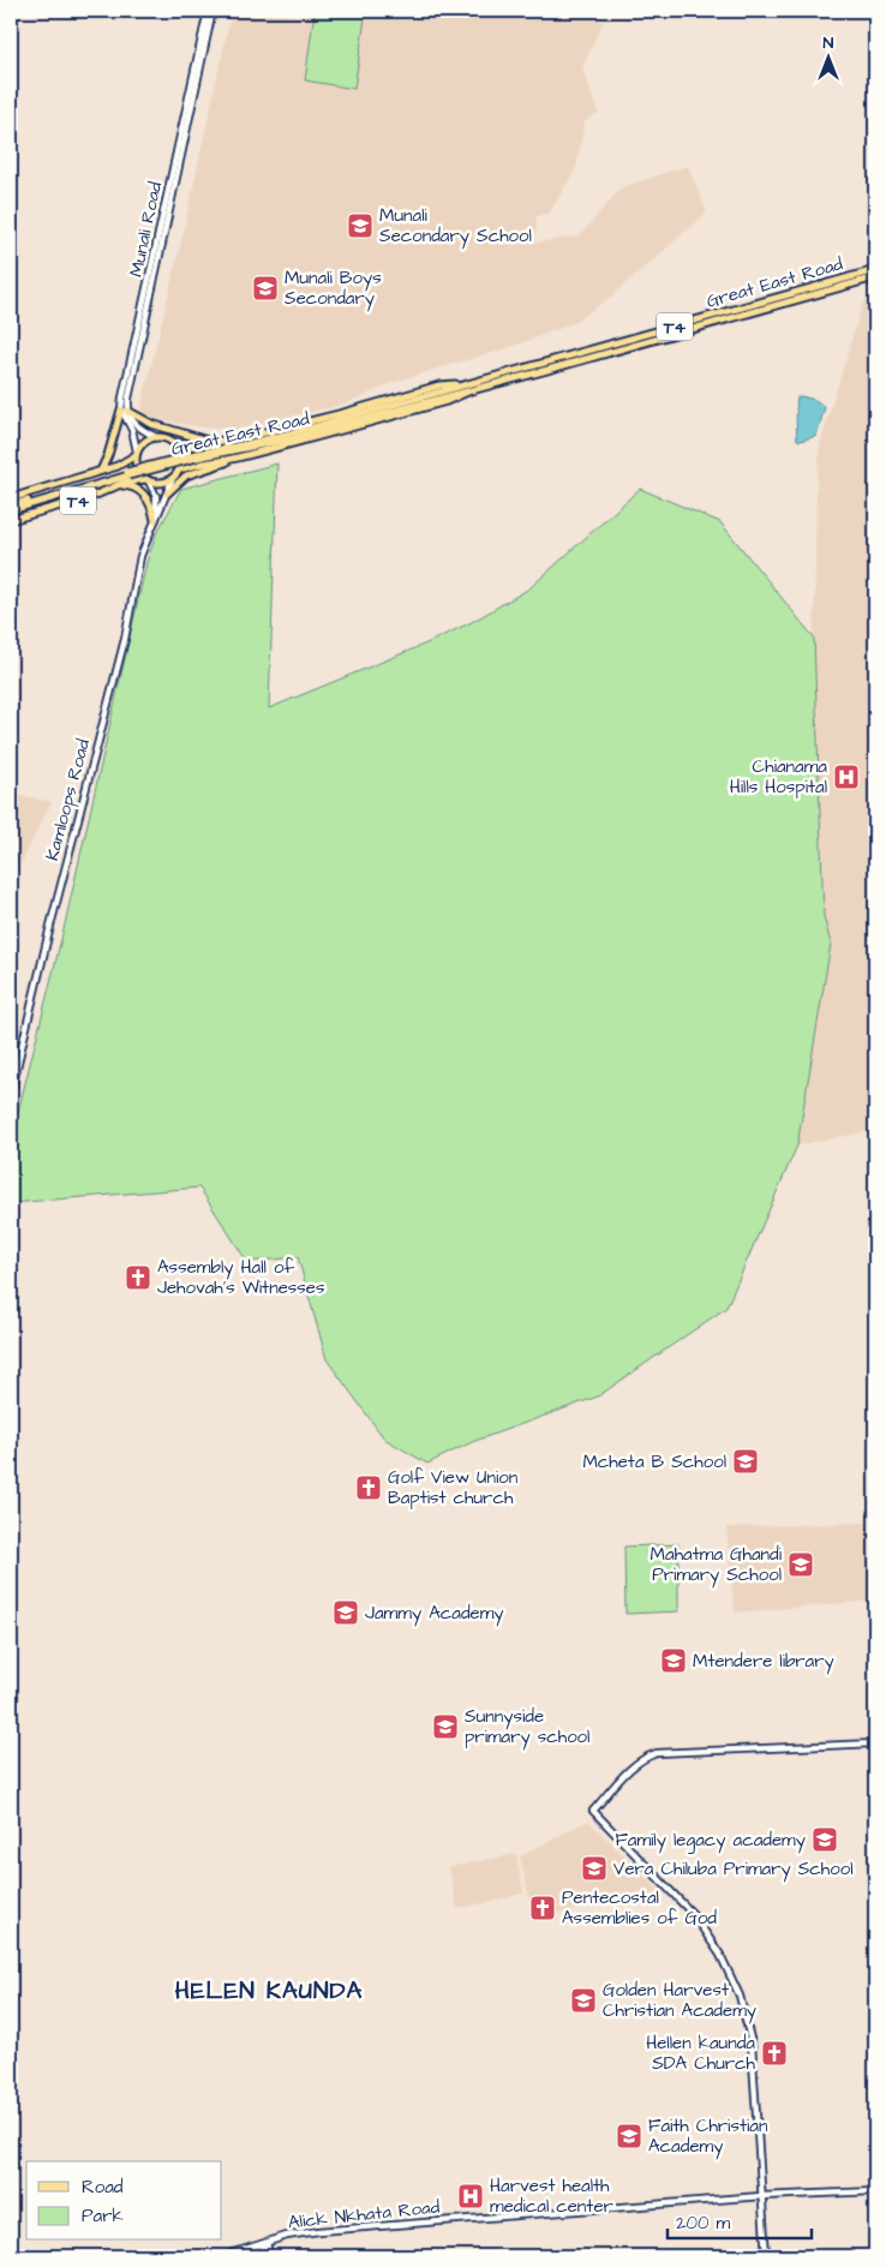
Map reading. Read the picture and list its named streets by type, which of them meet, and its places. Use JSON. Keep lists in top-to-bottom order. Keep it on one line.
{"streets":{"main road":["Munali Road","Great East Road","T4","Kamloops Road","Alick Nkhata Road"]},"crossings":[["Great East Road","T4"],["Great East Road","Kamloops Road"],["T4","Kamloops Road"]],"districts":["HELEN KAUNDA"],"places":{"school or university":["Munali Secondary School","Munali Boys Secondary","Mcheta B School","Mahatma Ghandi Primary School","Jammy Academy","Mtendere library","Sunnyside primary school","Family legacy academy","Vera Chiluba Primary School","Golden Harvest Christian Academy","Faith Christian Academy"],"hospital":["Chianama Hills Hospital","Harvest health medical center"],"church":["Assembly Hall of Jehovah's Witnesses","Golf View Union Baptist church","Pentecostal Assemblies of God","Hellen kaunda SDA Church"]},"legend":["Road","Park"],"scale_bar":"200 m","north":"top"}
